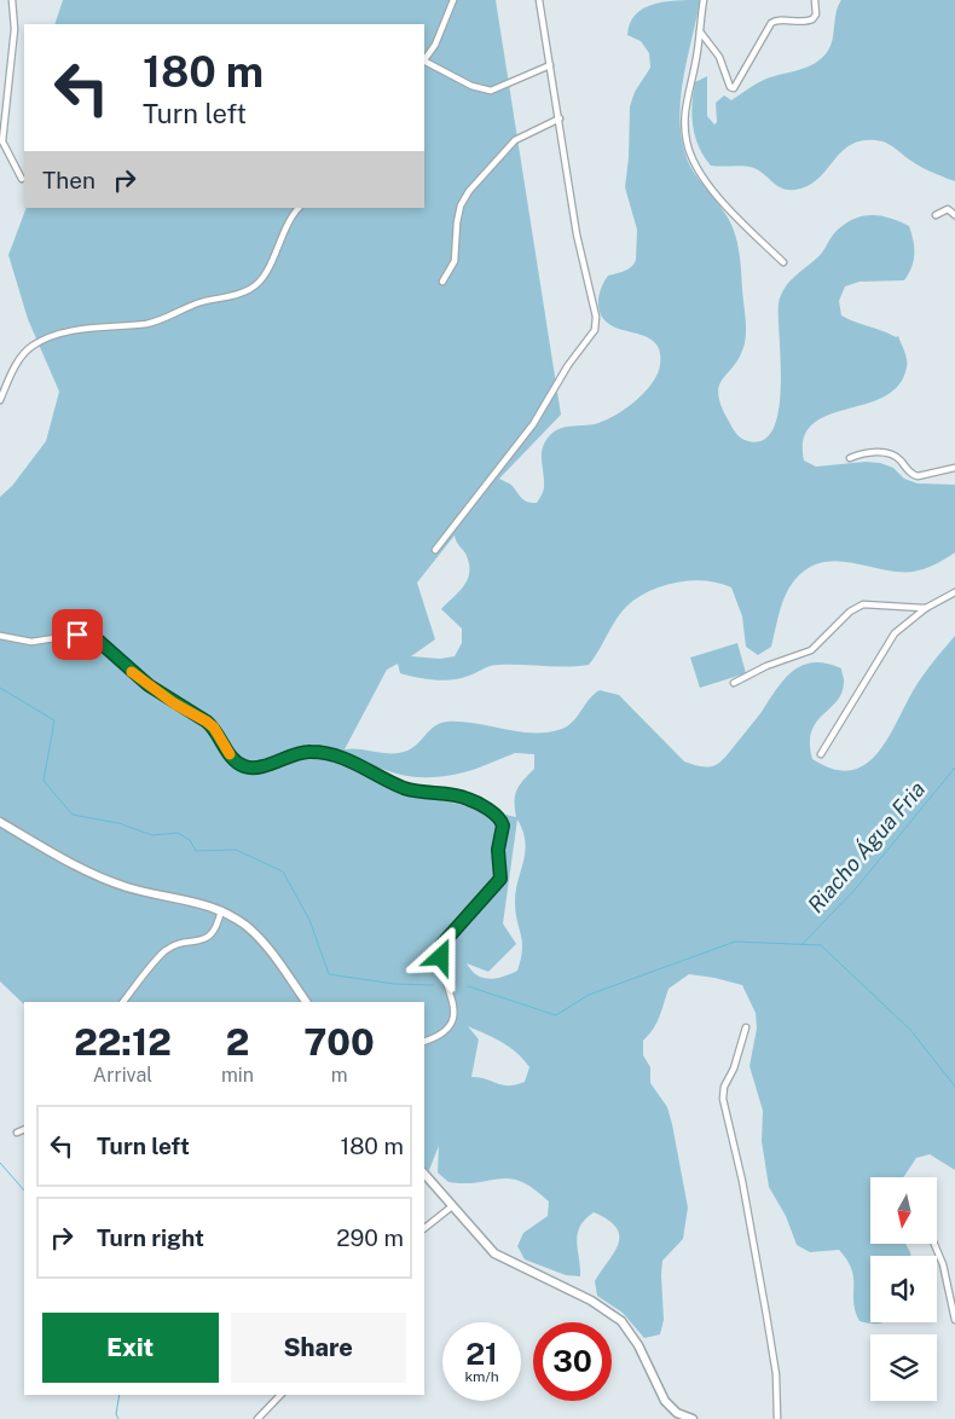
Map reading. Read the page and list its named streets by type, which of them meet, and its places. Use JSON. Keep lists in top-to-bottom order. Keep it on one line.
{"water":["Riacho Água Fria"],"north":"bottom","page":{"turn":["180 m","Turn left"],"then":"Then","eta":["22:12","Arrival","2","min","700","m"],"list":[{"name":"Turn left","value":"180 m"},{"name":"Turn right","value":"290 m"}],"buttons":["Exit","Share"],"speed":"21 km/h","limit":"30"}}
